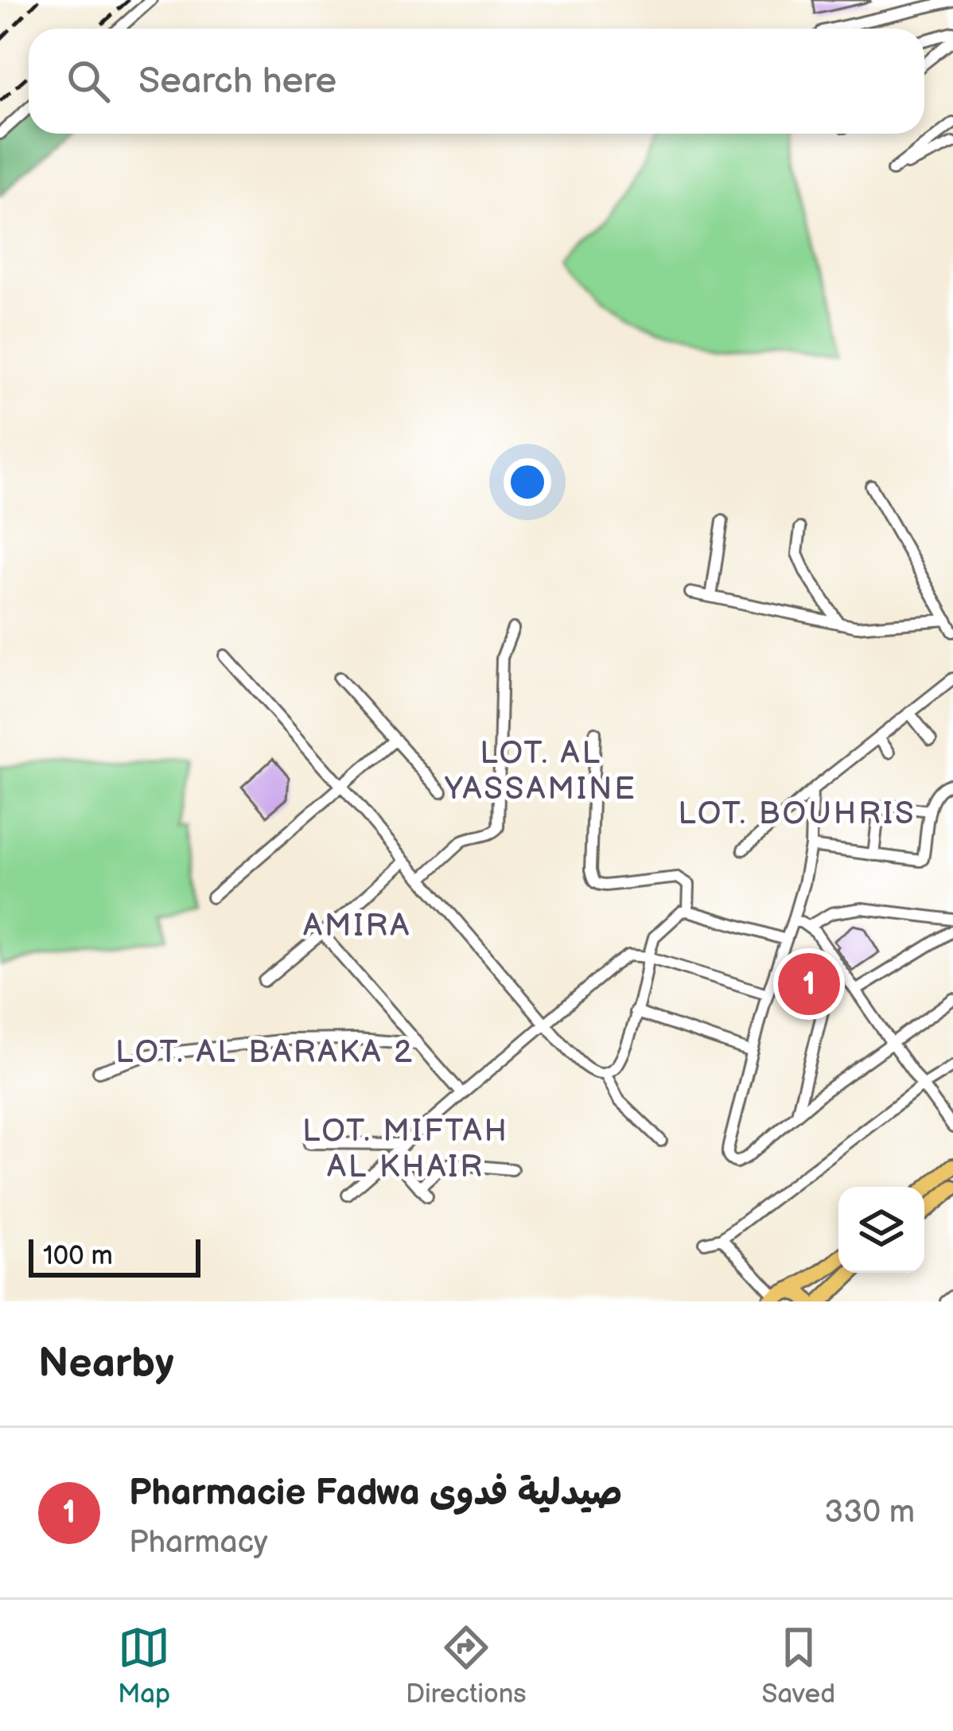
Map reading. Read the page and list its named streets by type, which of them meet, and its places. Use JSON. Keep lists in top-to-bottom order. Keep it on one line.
{"districts":["LOT. AL YASSAMINE","LOT. BOUHRIS","AMIRA","LOT. AL BARAKA 2","LOT. MIFTAH AL KHAIR"],"scale_bar":"100 m","page":{"search":"Search here","pins":"1","scale":"100 m","heading":"Nearby","list":[{"mark":"1","name":"Pharmacie Fadwa صيدلية فدوى","note":"Pharmacy","value":"330 m"}],"nav":["Map","Directions","Saved"]}}
